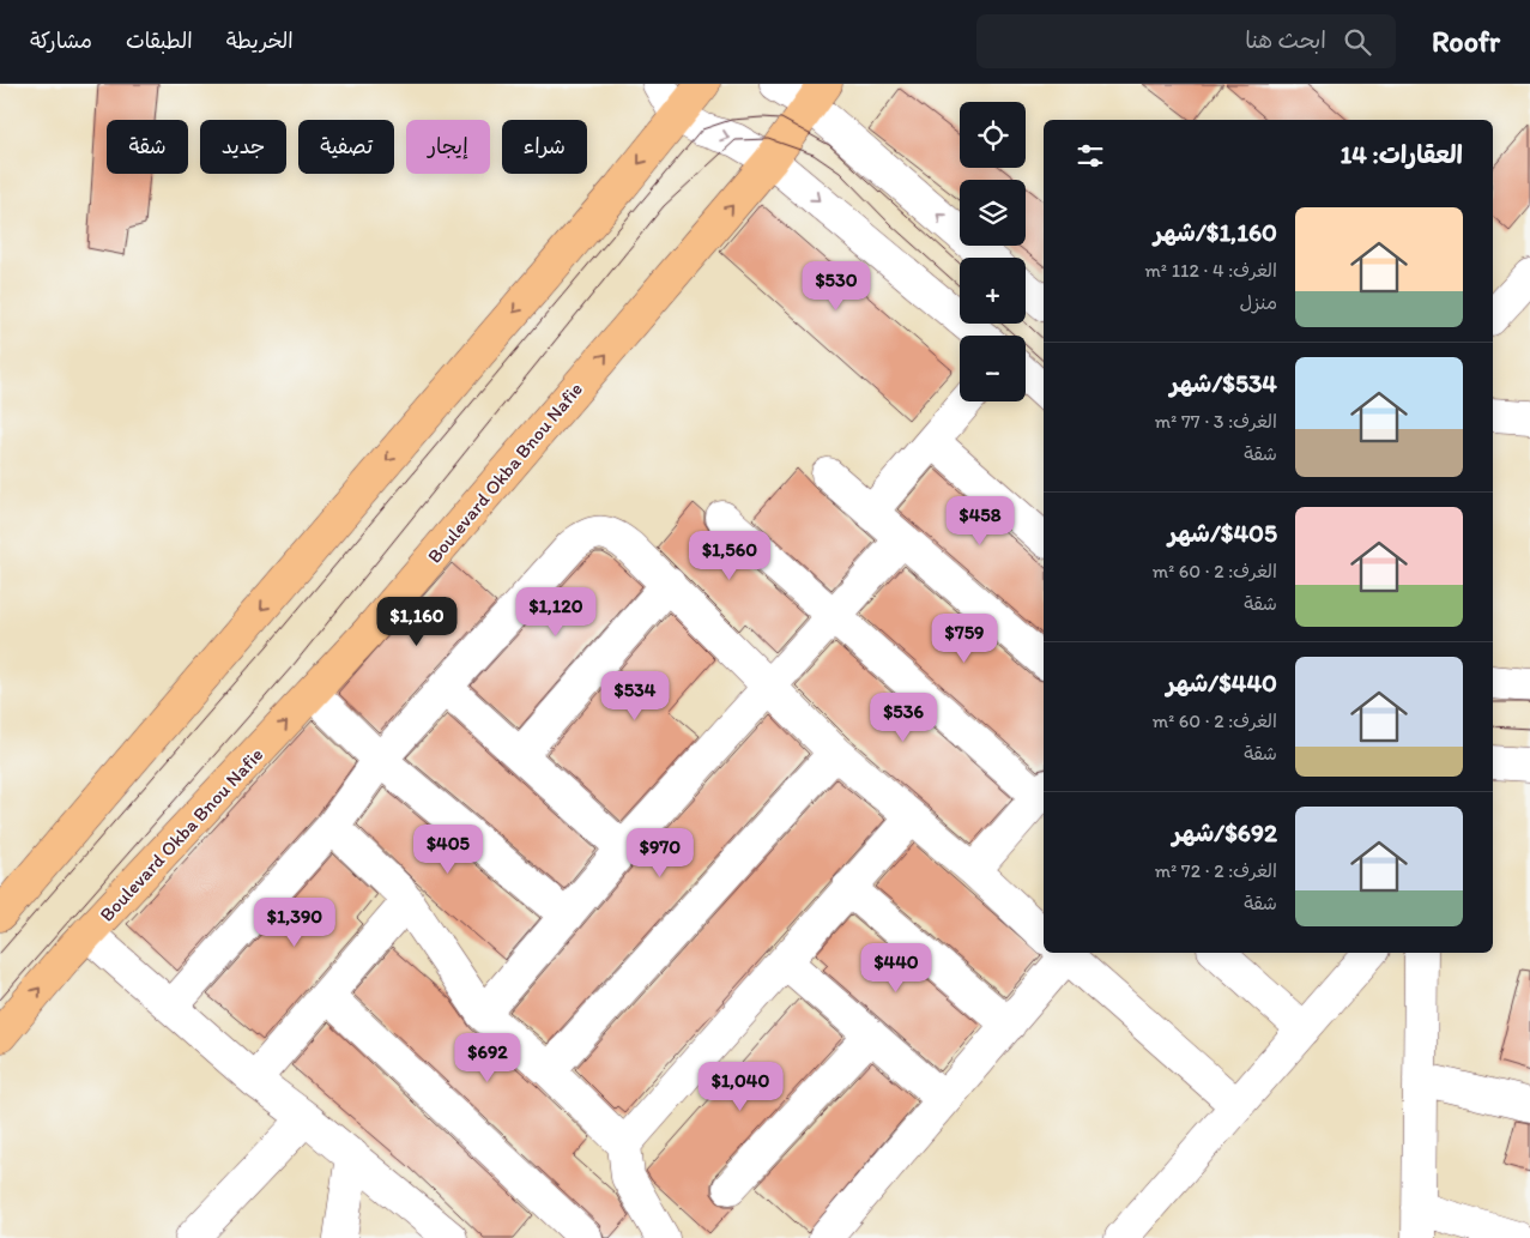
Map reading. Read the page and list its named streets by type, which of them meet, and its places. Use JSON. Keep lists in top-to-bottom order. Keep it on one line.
{"streets":{"main road":["Boulevard Okba Bnou Nafie"]},"page":{"header":"Roofr","search":"ابحث هنا","nav":["الخريطة","الطبقات","مشاركة"],"map_buttons":["+","−"],"chip":["شراء","إيجار","تصفية","جديد","شقة"],"heading":"العقارات: 14","list":[{"name":"$1,160/شهر","note":"الغرف: 4 · 112 m² · منزل"},{"name":"$534/شهر","note":"الغرف: 3 · 77 m² · شقة"},{"name":"$405/شهر","note":"الغرف: 2 · 60 m² · شقة"},{"name":"$440/شهر","note":"الغرف: 2 · 60 m² · شقة"},{"name":"$692/شهر","note":"الغرف: 2 · 72 m² · شقة"}],"price":["$530","$458","$1,560","$1,120","$1,160","$759","$534","$536","$405","$970","$1,390","$440","$692","$1,040"]}}
